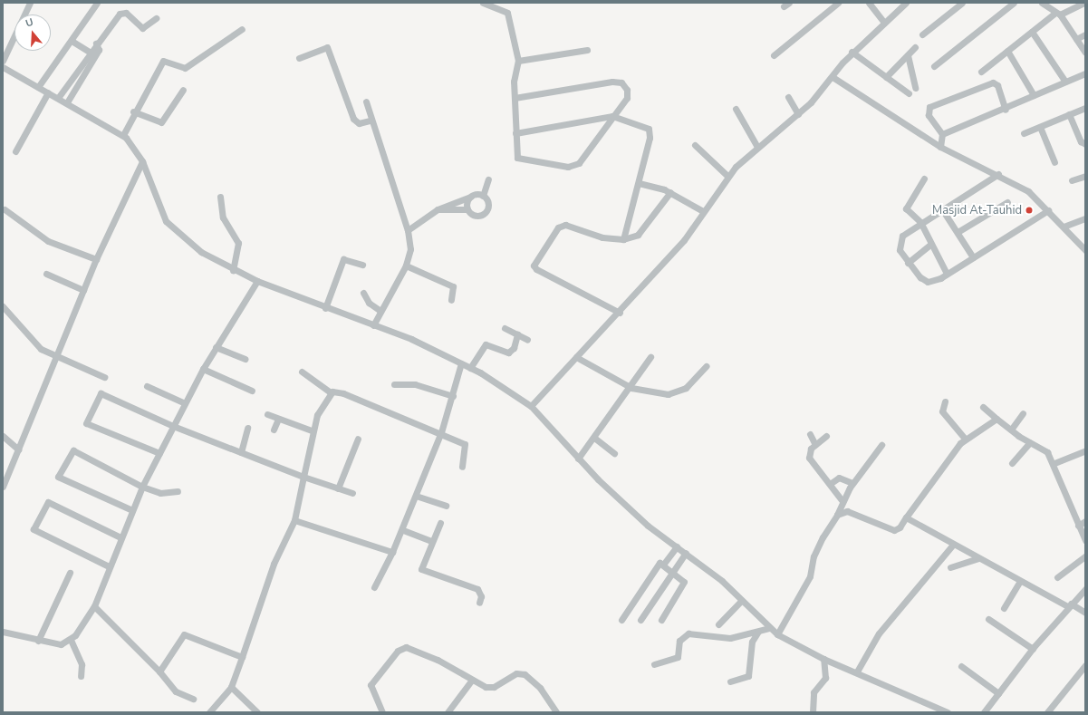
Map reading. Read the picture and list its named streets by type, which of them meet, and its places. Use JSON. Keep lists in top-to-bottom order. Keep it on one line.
{"places":["Masjid At-Tauhid"],"north":"top"}
